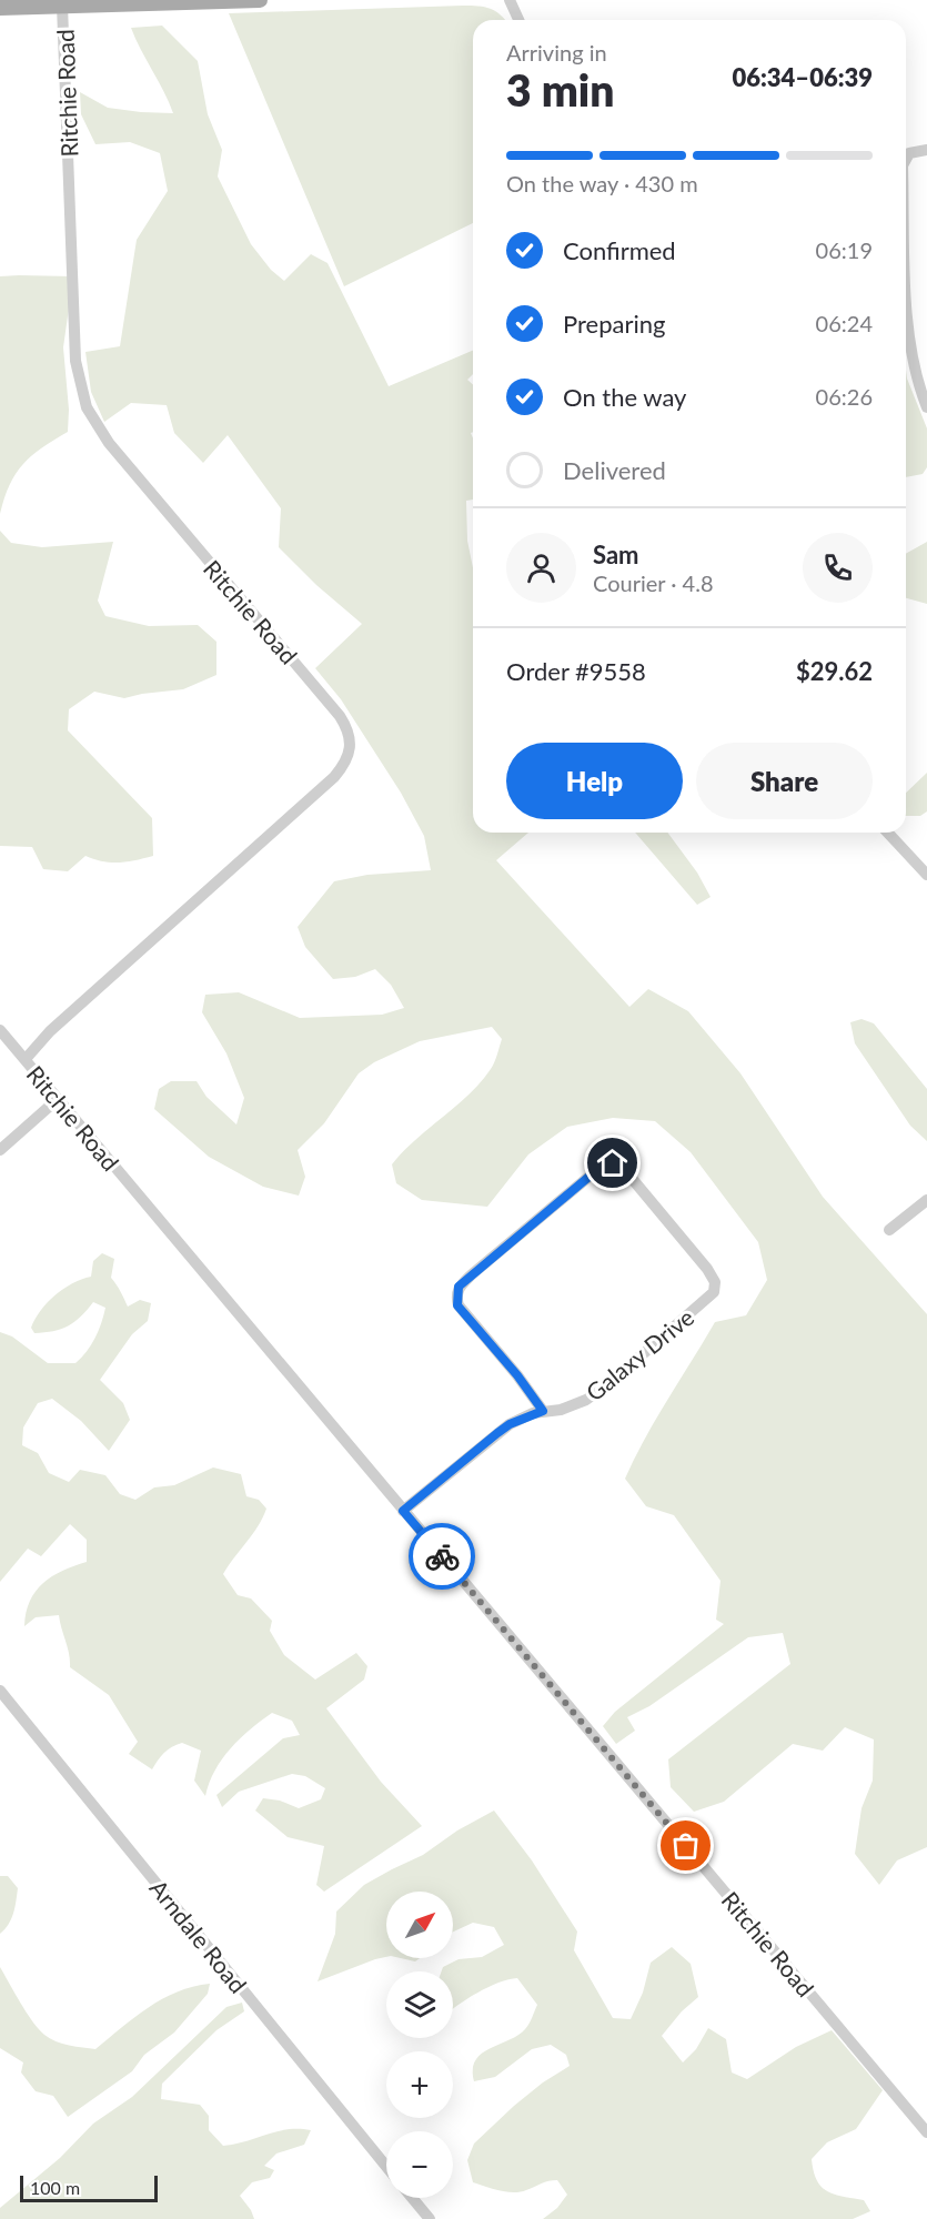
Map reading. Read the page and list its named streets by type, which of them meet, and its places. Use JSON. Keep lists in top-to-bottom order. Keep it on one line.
{"streets":{"street":["Ritchie Road","Galaxy Drive","Arndale Road"]},"crossings":[["Ritchie Road","Galaxy Drive"]],"scale_bar":"100 m","north":"top right","page":{"heading":["3 min","Arriving in","06:34–06:39"],"panel":["Sam","Courier · 4.8","Order #9558","$29.62"],"bar":"On the way · 430 m","list":[["Confirmed","06:19"],["Preparing","06:24"],["On the way","06:26"],"Delivered"],"buttons":["Help","Share"],"map_buttons":["+","−"],"scale":"100 m"}}
